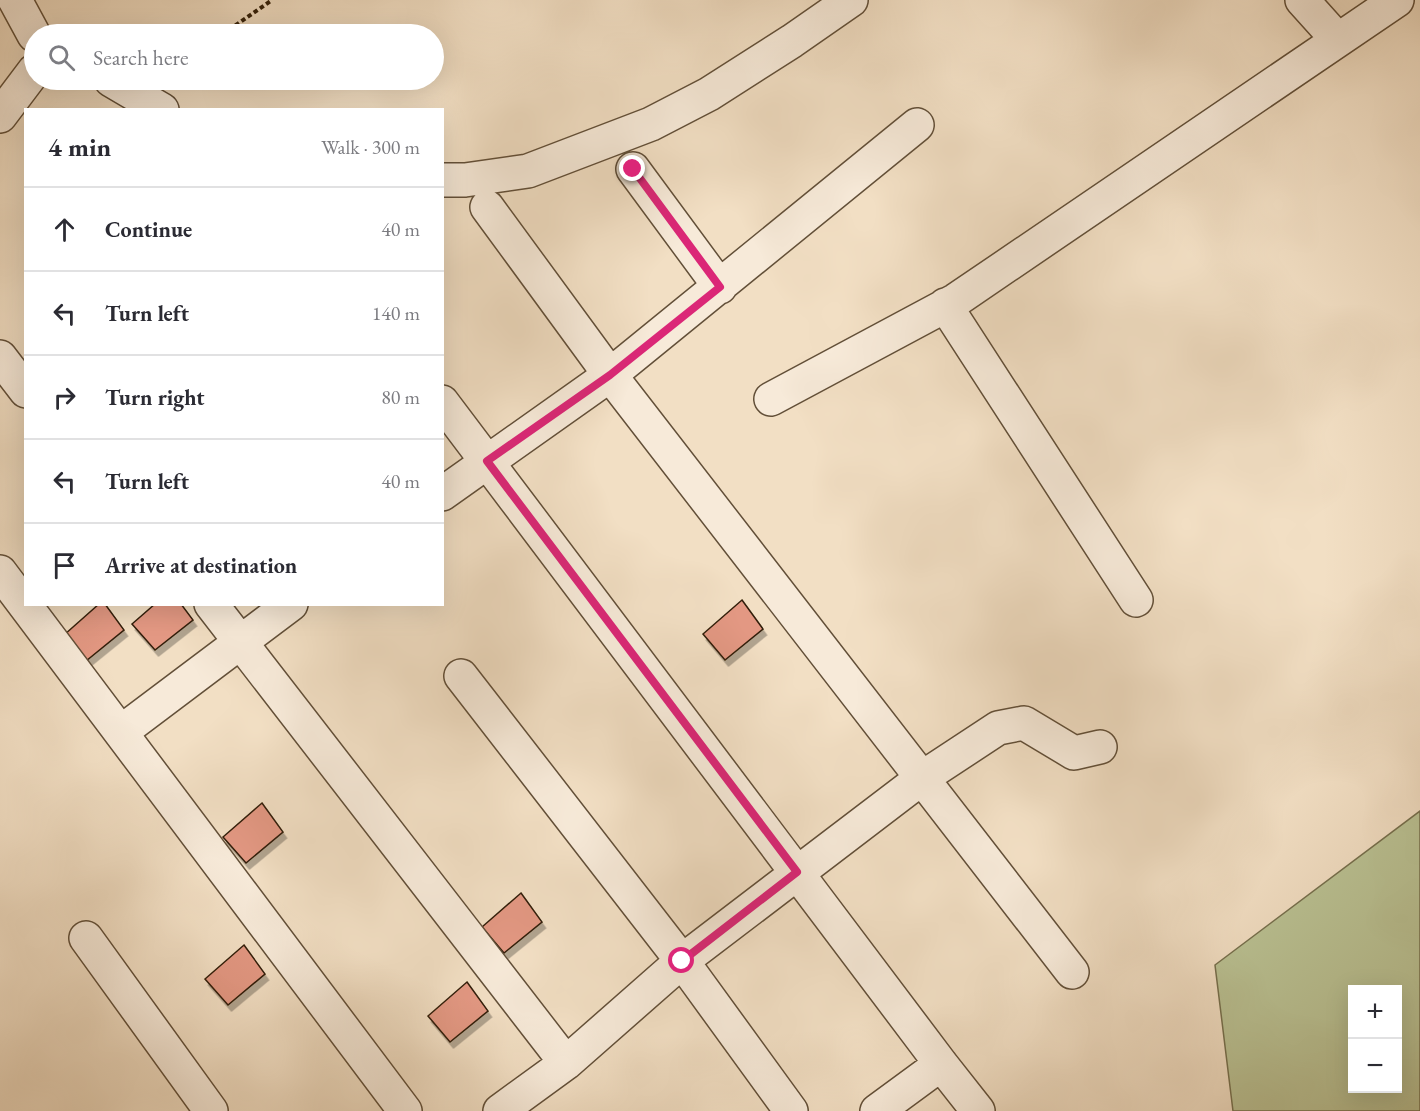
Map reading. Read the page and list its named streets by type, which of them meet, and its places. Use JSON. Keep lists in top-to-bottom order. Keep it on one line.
{"page":{"search":"Search here","heading":["4 min","Walk · 300 m"],"list":[["Continue","40 m"],["Turn left","140 m"],["Turn right","80 m"],["Turn left","40 m"],"Arrive at destination"],"map_buttons":["+","−"]}}
